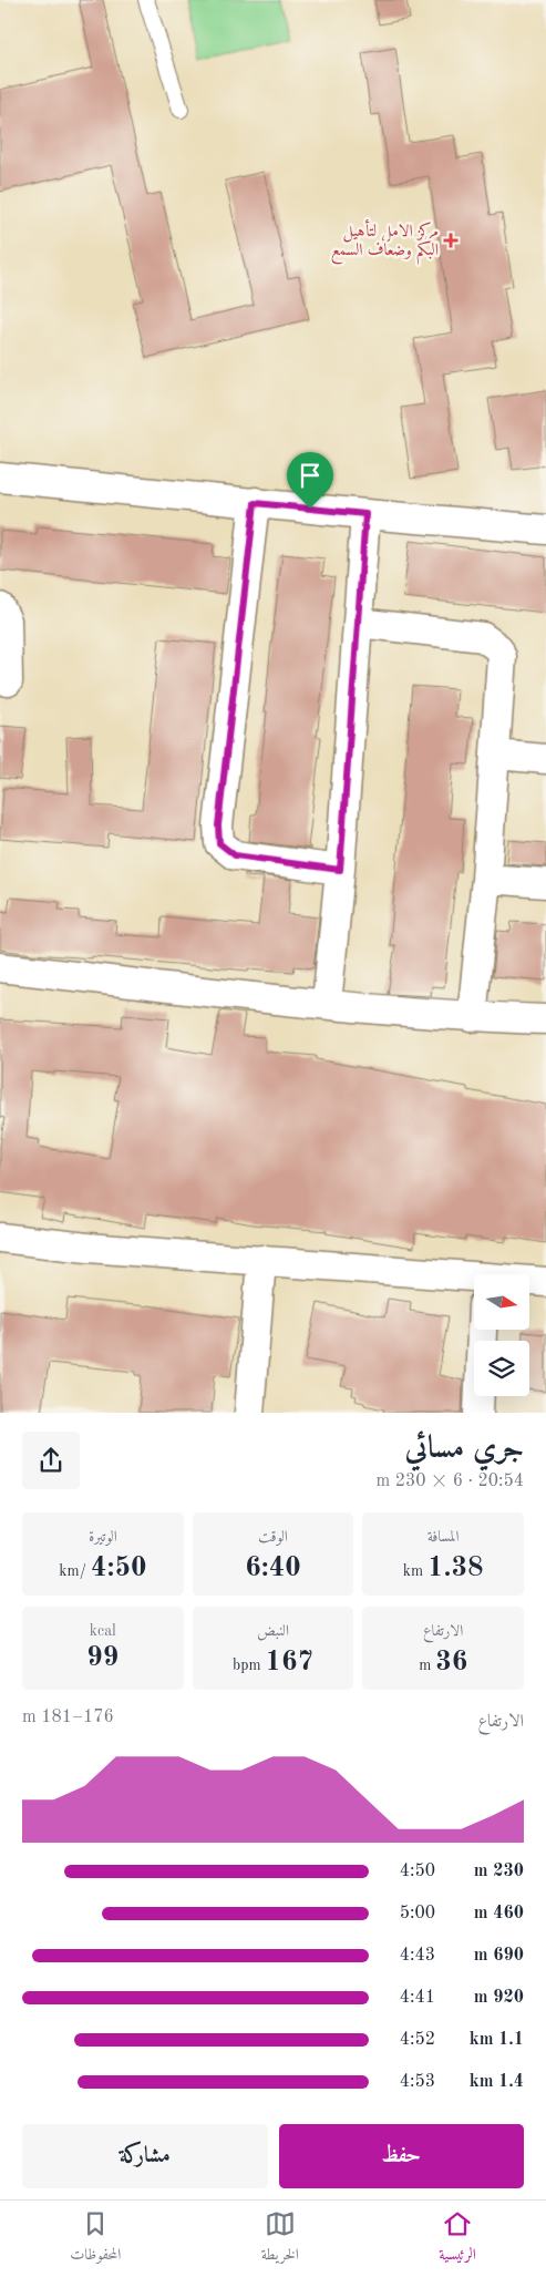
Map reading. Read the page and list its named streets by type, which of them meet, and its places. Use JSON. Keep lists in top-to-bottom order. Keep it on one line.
{"places":{"health":["مركز الامل لتأهيل البكم وضعاف السمع"]},"north":"right","page":{"heading":["جري مسائي","20:54 · 6 × 230 m"],"stats":[["المسافة","1.38 km"],["الوقت","6:40"],["الوتيرة","4:50 /km"],["الارتفاع","36 m"],["النبض","167 bpm"],["kcal","99"]],"chart":["الارتفاع","176–181 m"],"list":[{"name":"230 m","note":"4:50"},{"name":"460 m","note":"5:00"},{"name":"690 m","note":"4:43"},{"name":"920 m","note":"4:41"},{"name":"1.1 km","note":"4:52"},{"name":"1.4 km","note":"4:53"}],"buttons":["حفظ","مشاركة"],"tabs":["الرئيسية","الخريطة","المحفوظات"]}}
